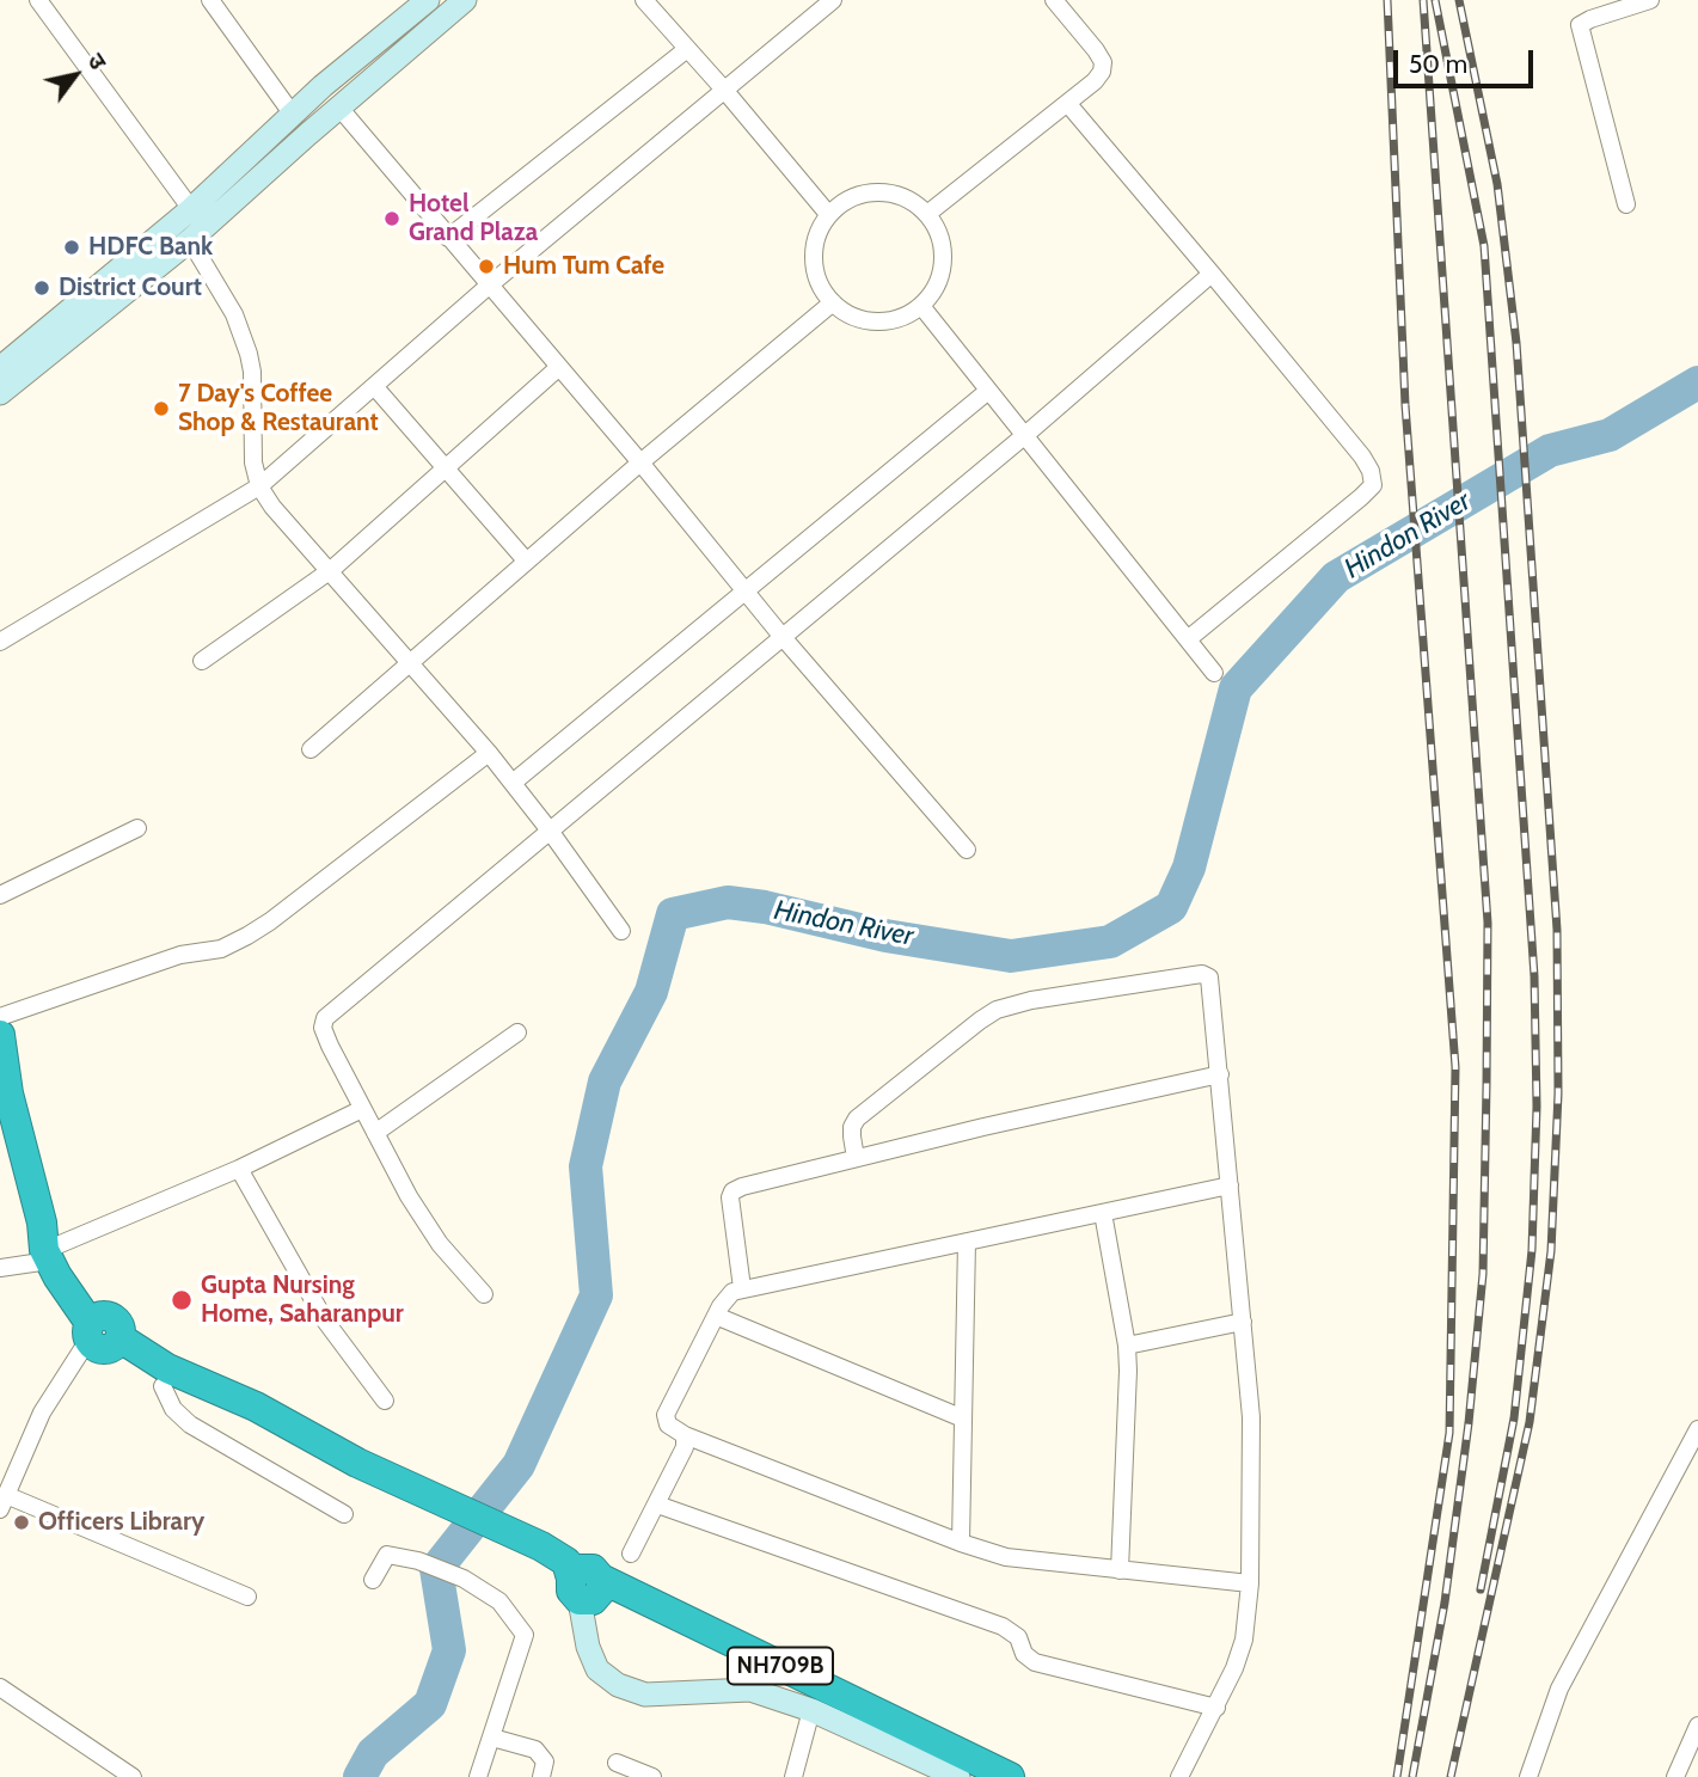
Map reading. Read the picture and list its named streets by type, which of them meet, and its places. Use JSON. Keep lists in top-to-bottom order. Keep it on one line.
{"streets":{"highway":["NH709B"]},"water":["Hindon River"],"places":["Hotel Grand Plaza","HDFC Bank","Hum Tum Cafe","District Court","7 Day's Coffee Shop & Restaurant","Gupta Nursing Home, Saharanpur","Officers Library"],"scale_bar":"50 m","north":"top right"}
